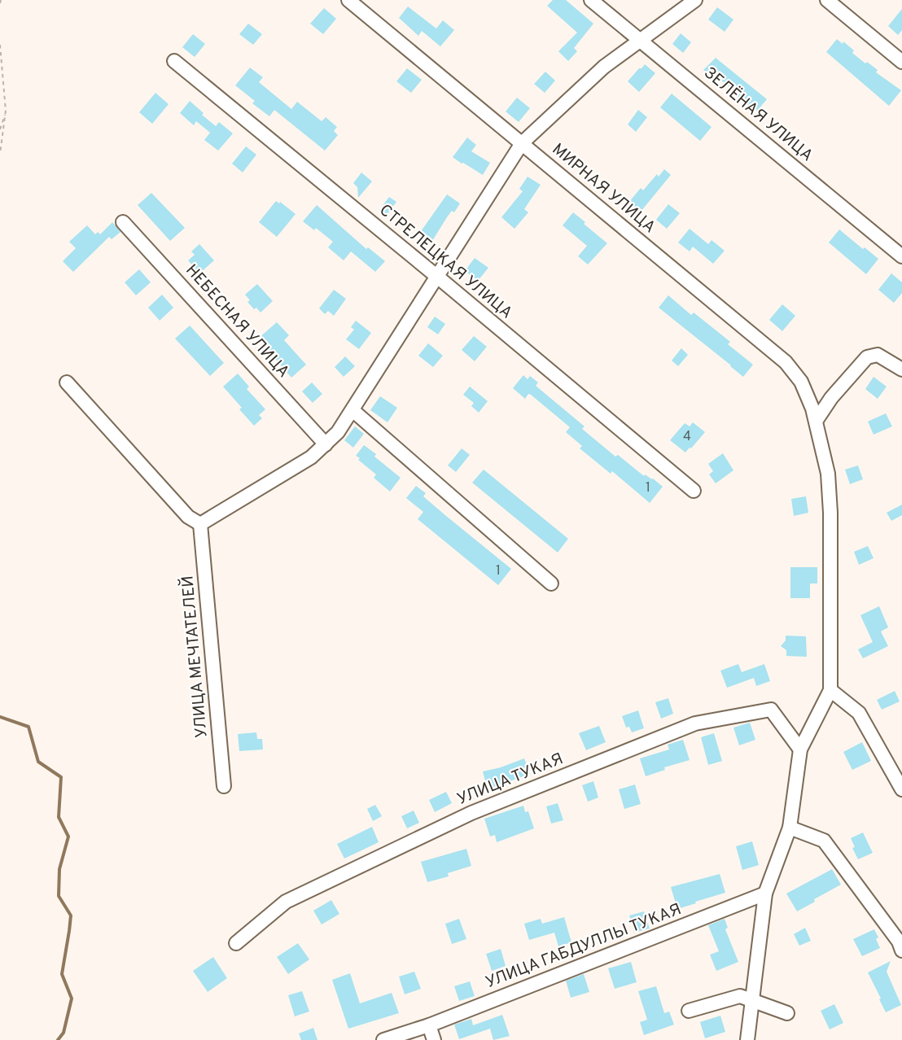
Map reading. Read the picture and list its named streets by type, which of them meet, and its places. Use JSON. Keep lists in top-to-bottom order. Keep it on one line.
{"streets":{"street":["ЗЕЛЁНАЯ УЛИЦА","МИРНАЯ УЛИЦА","СТРЕЛЕЦКАЯ УЛИЦА","НЕБЕСНАЯ УЛИЦА","УЛИЦА МЕЧТАТЕЛЕЙ","УЛИЦА ТУКАЯ","УЛИЦА ГАБДУЛЛЫ ТУКАЯ"]},"house_numbers":["4","1","1"]}
